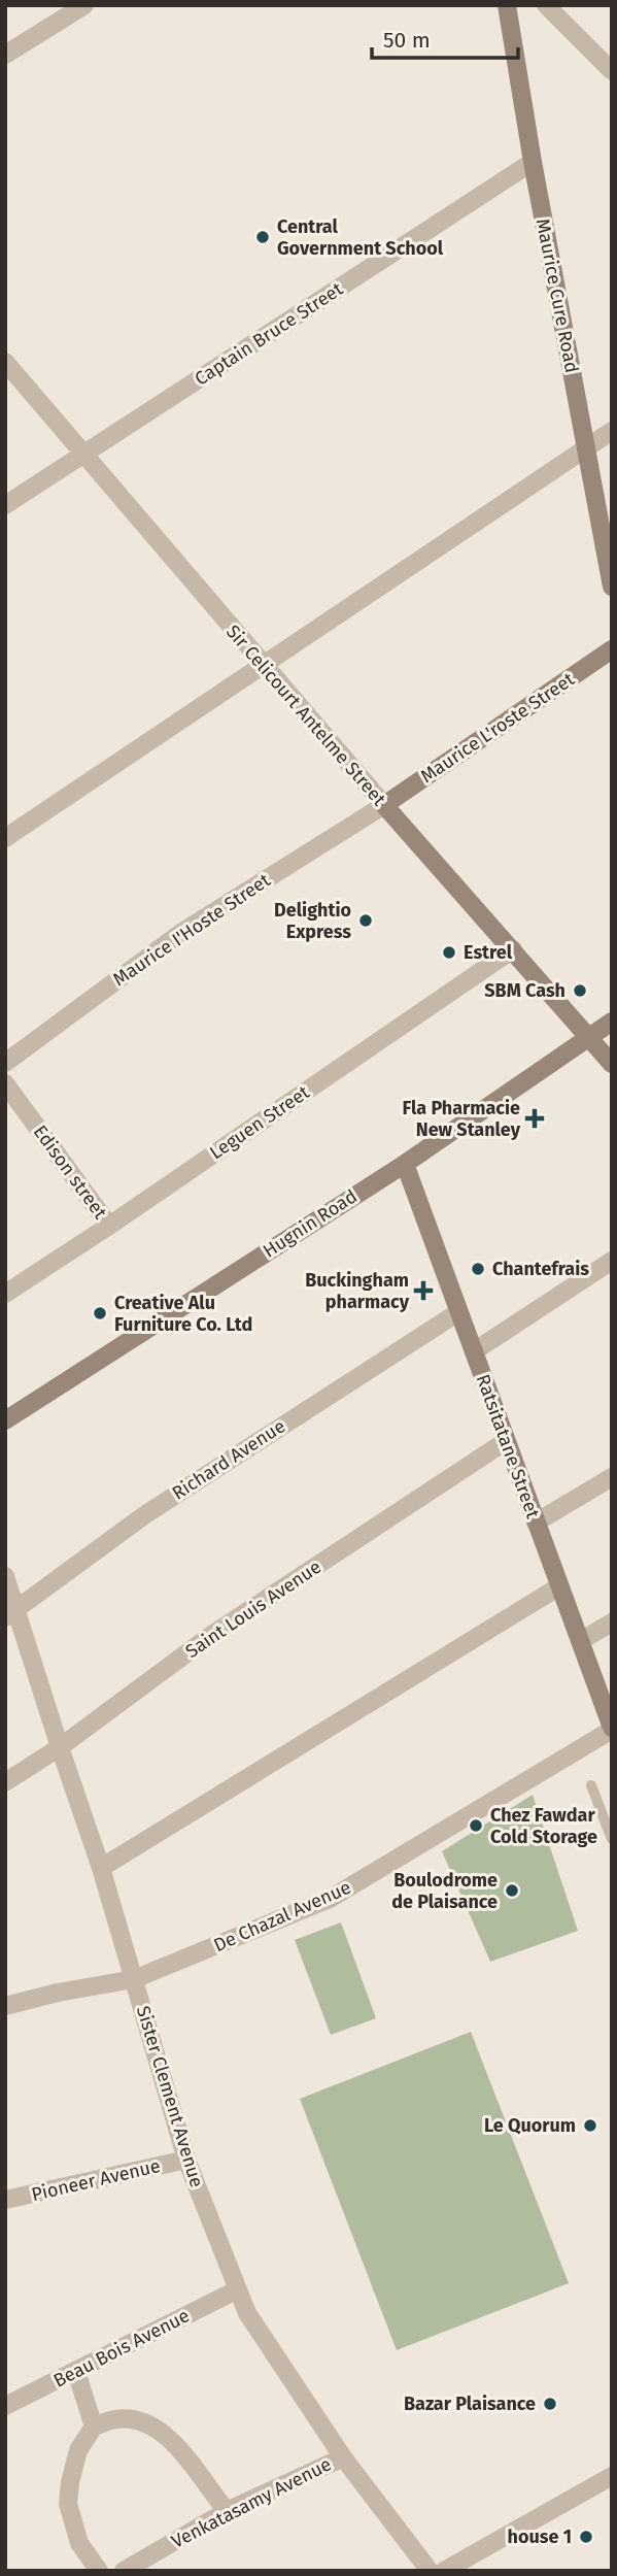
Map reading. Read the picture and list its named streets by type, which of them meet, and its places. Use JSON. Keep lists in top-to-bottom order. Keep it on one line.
{"streets":{"main road":["Maurice Cure Road","Sir Celicourt Antelme Street","Maurice L'roste Street","Hugnin Road","Ratsitatane Street"],"street":["Captain Bruce Street","Maurice I'Hoste Street","Leguen Street","Edison street","Richard Avenue","Saint Louis Avenue","De Chazal Avenue","Sister Clement Avenue","Pioneer Avenue","Beau Bois Avenue","Venkatasamy Avenue"]},"crossings":[["Maurice Cure Road","Captain Bruce Street"],["Captain Bruce Street","Sir Celicourt Antelme Street"],["Sir Celicourt Antelme Street","Maurice L'roste Street"],["Sir Celicourt Antelme Street","Maurice I'Hoste Street"],["Sir Celicourt Antelme Street","Leguen Street"],["Sir Celicourt Antelme Street","Hugnin Road"],["Maurice L'roste Street","Maurice I'Hoste Street"],["Leguen Street","Edison street"],["Hugnin Road","Ratsitatane Street"],["Ratsitatane Street","Richard Avenue"],["Ratsitatane Street","Saint Louis Avenue"],["Ratsitatane Street","De Chazal Avenue"],["Richard Avenue","Sister Clement Avenue"],["Saint Louis Avenue","Sister Clement Avenue"],["De Chazal Avenue","Sister Clement Avenue"],["Sister Clement Avenue","Pioneer Avenue"],["Sister Clement Avenue","Beau Bois Avenue"],["Sister Clement Avenue","Venkatasamy Avenue"]],"places":{"other":["Central Government School","Delightio Express","Estrel","SBM Cash","Chantefrais","Creative Alu Furniture Co. Ltd","Chez Fawdar Cold Storage","Boulodrome de Plaisance","Le Quorum","Bazar Plaisance","house 1"],"health":["Fla Pharmacie New Stanley","Buckingham pharmacy"]},"scale_bar":"50 m"}
